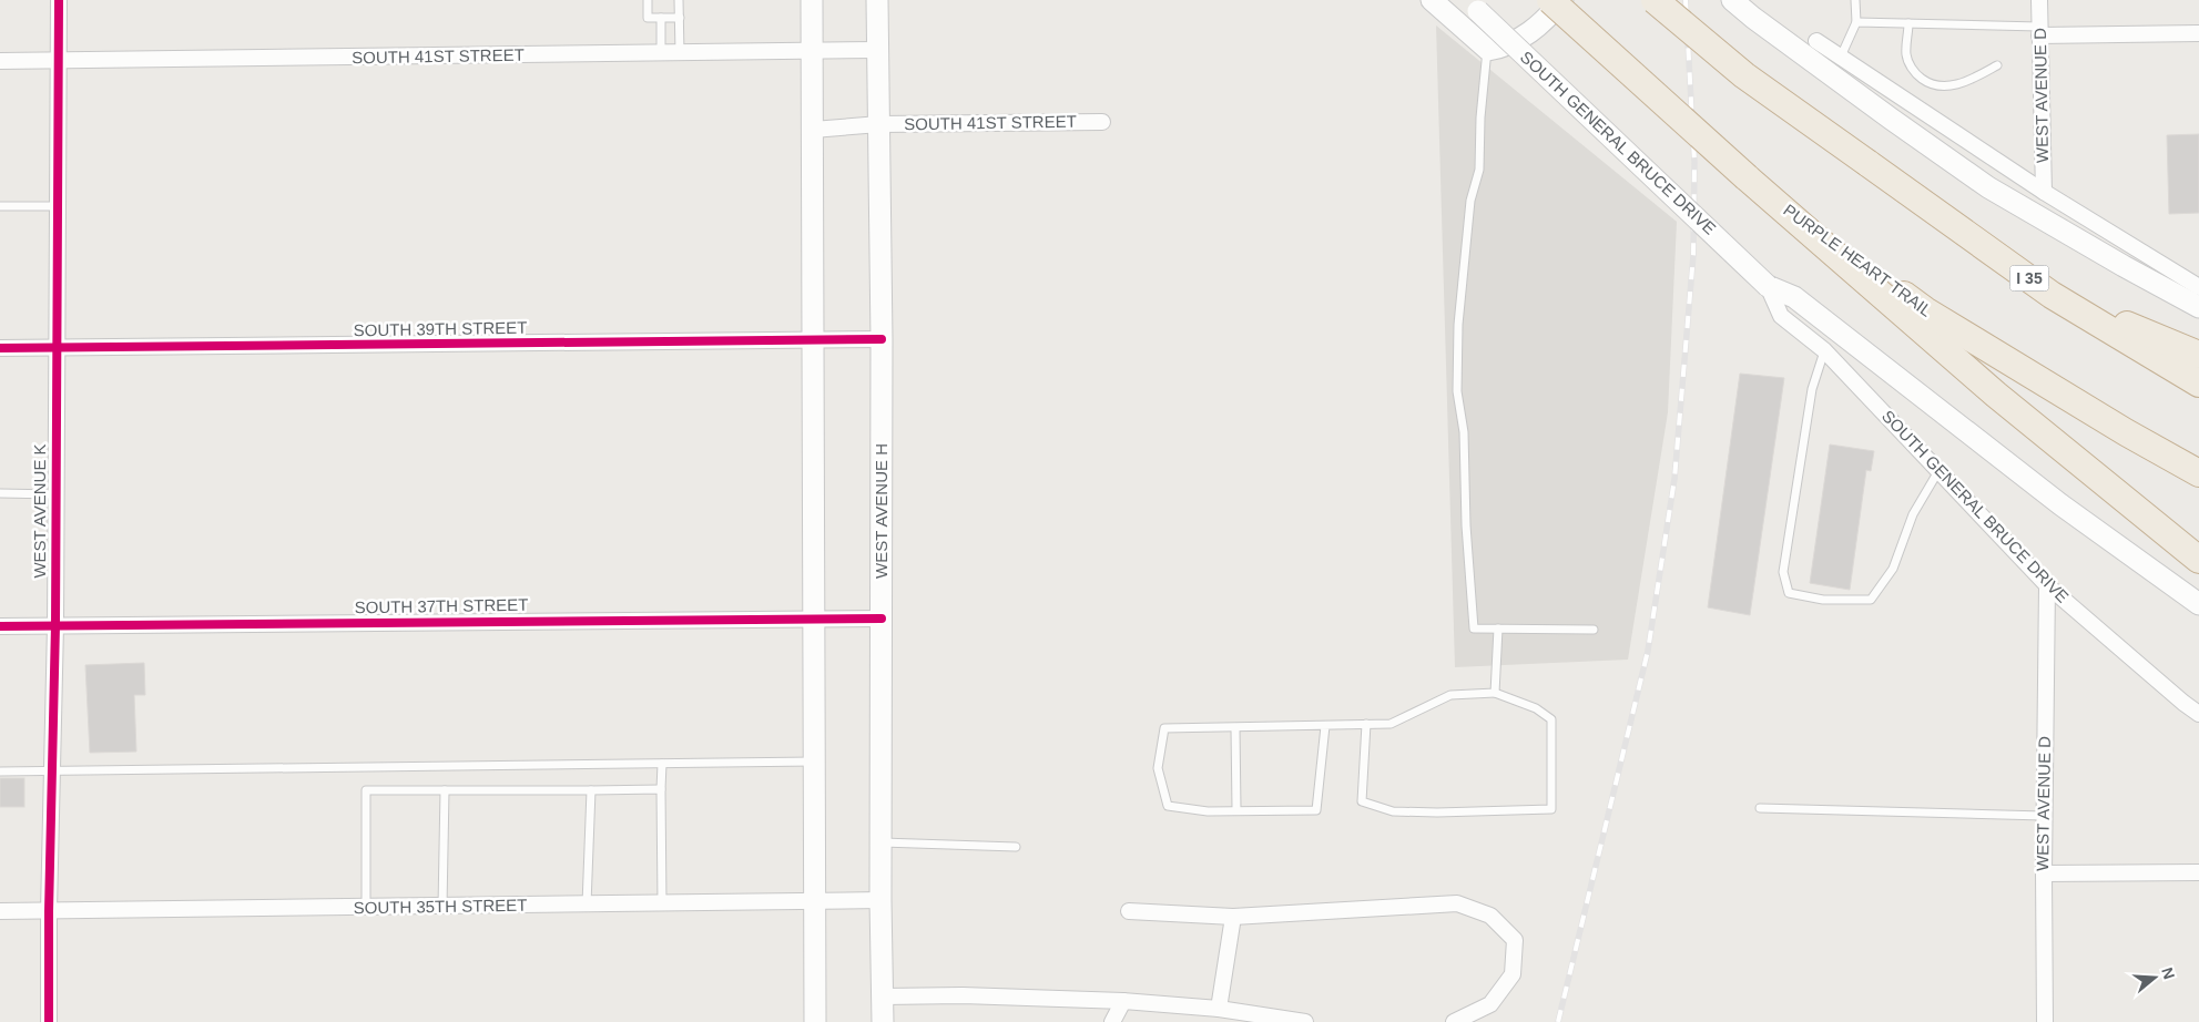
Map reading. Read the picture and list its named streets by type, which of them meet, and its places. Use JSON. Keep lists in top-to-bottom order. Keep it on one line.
{"streets":{"highway":["PURPLE HEART TRAIL","I 35"],"main road":["SOUTH GENERAL BRUCE DRIVE","WEST AVENUE H"],"street":["SOUTH 41ST STREET","WEST AVENUE D","SOUTH 39TH STREET","WEST AVENUE K","SOUTH 37TH STREET","SOUTH 35TH STREET"]},"crossings":[["SOUTH 41ST STREET","WEST AVENUE K"],["SOUTH 41ST STREET","WEST AVENUE H"],["WEST AVENUE D","SOUTH GENERAL BRUCE DRIVE"],["SOUTH 39TH STREET","WEST AVENUE K"],["SOUTH 39TH STREET","WEST AVENUE H"],["WEST AVENUE K","SOUTH 37TH STREET"],["WEST AVENUE K","SOUTH 35TH STREET"],["WEST AVENUE H","SOUTH 37TH STREET"],["WEST AVENUE H","SOUTH 35TH STREET"]],"north":"right"}
